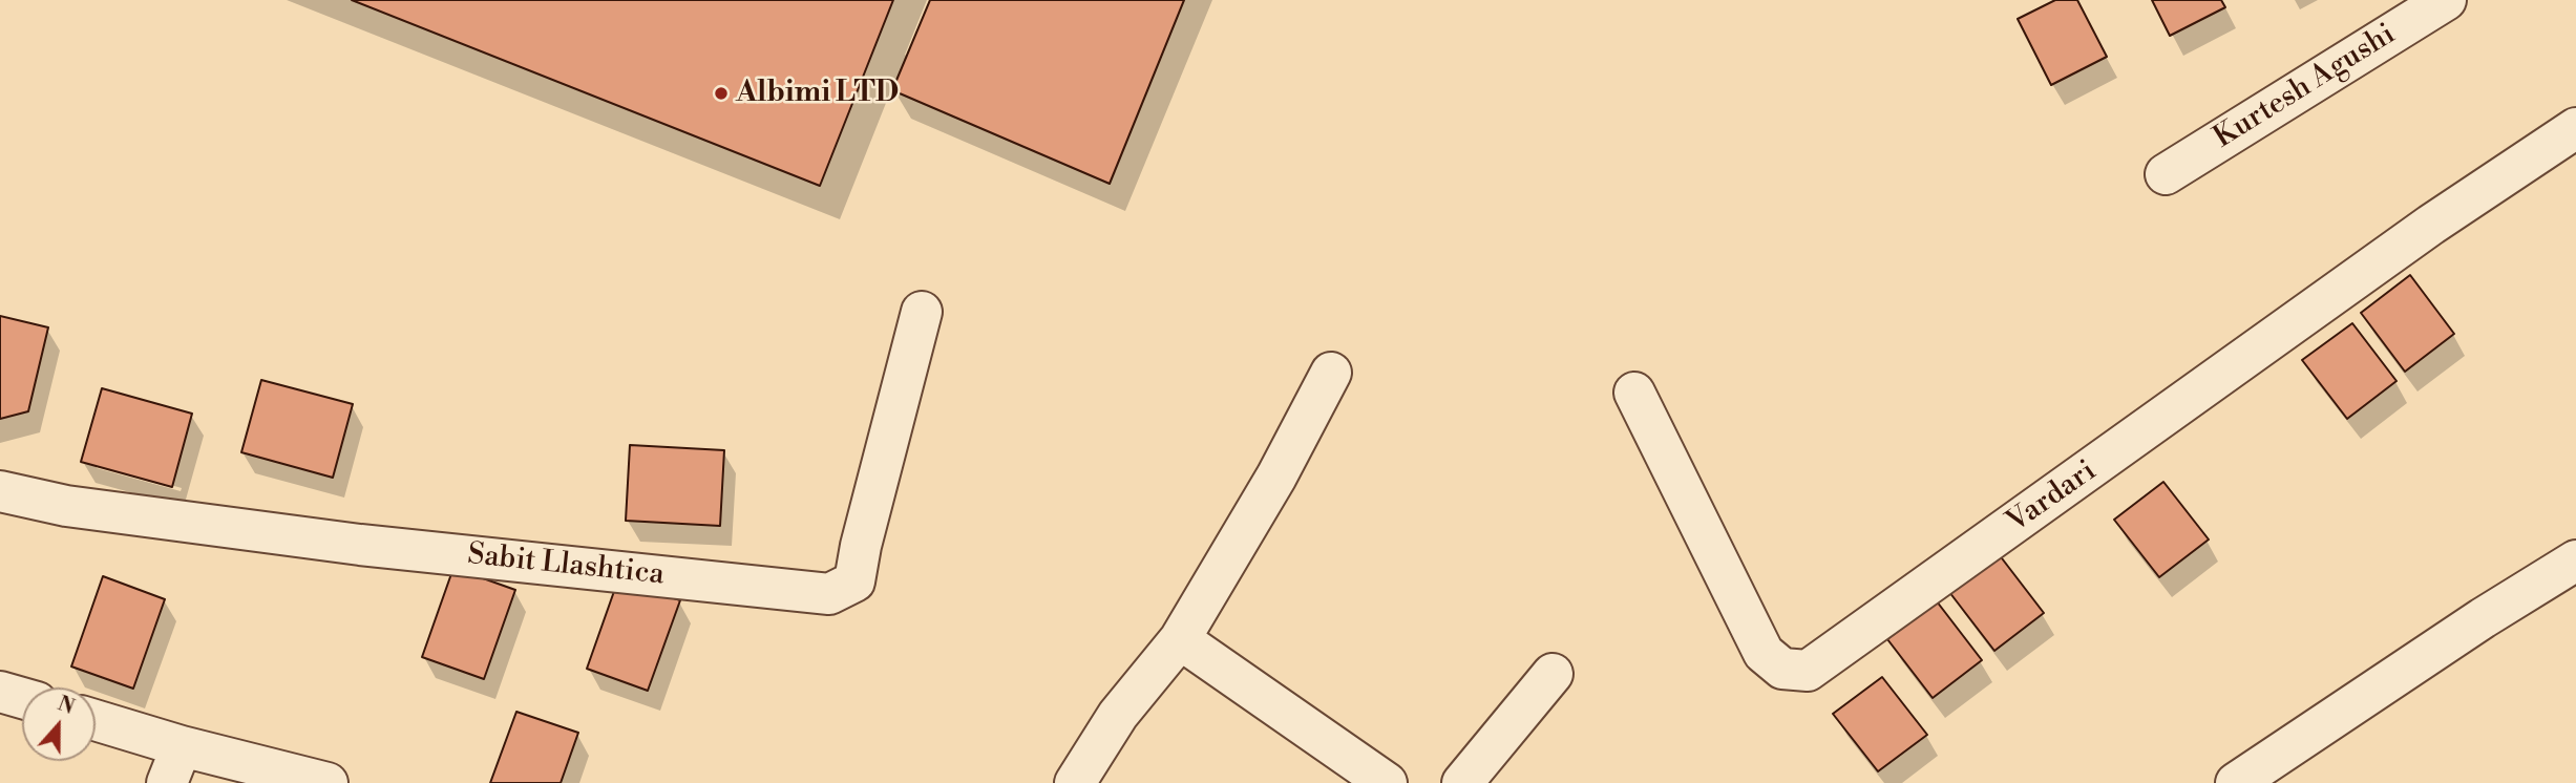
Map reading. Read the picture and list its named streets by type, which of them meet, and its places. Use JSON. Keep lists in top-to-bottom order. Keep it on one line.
{"streets":{"street":["Kurtesh Agushi","Vardari","Sabit Llashtica"]},"places":["Albimi LTD"],"north":"top"}
